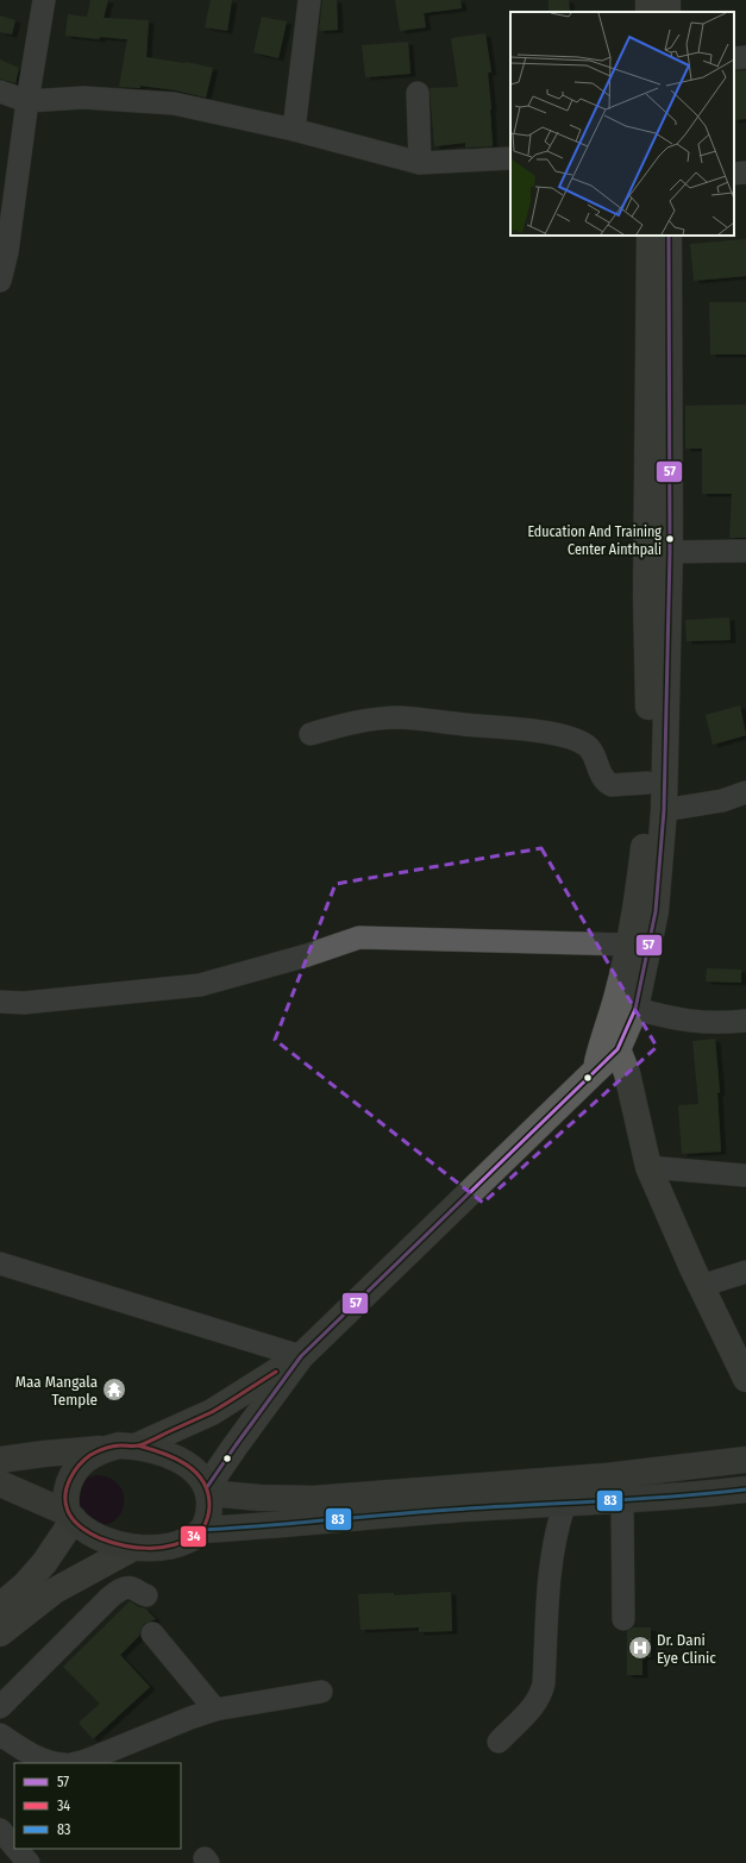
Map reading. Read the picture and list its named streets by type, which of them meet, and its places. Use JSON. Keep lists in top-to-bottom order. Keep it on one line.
{"places":{"other":["Education And Training Center Ainthpali"],"temple":["Maa Mangala Temple"],"hospital":["Dr. Dani Eye Clinic"]},"lines":["transit line 57","transit line 34","transit line 83"],"legend":["57","34","83"]}
